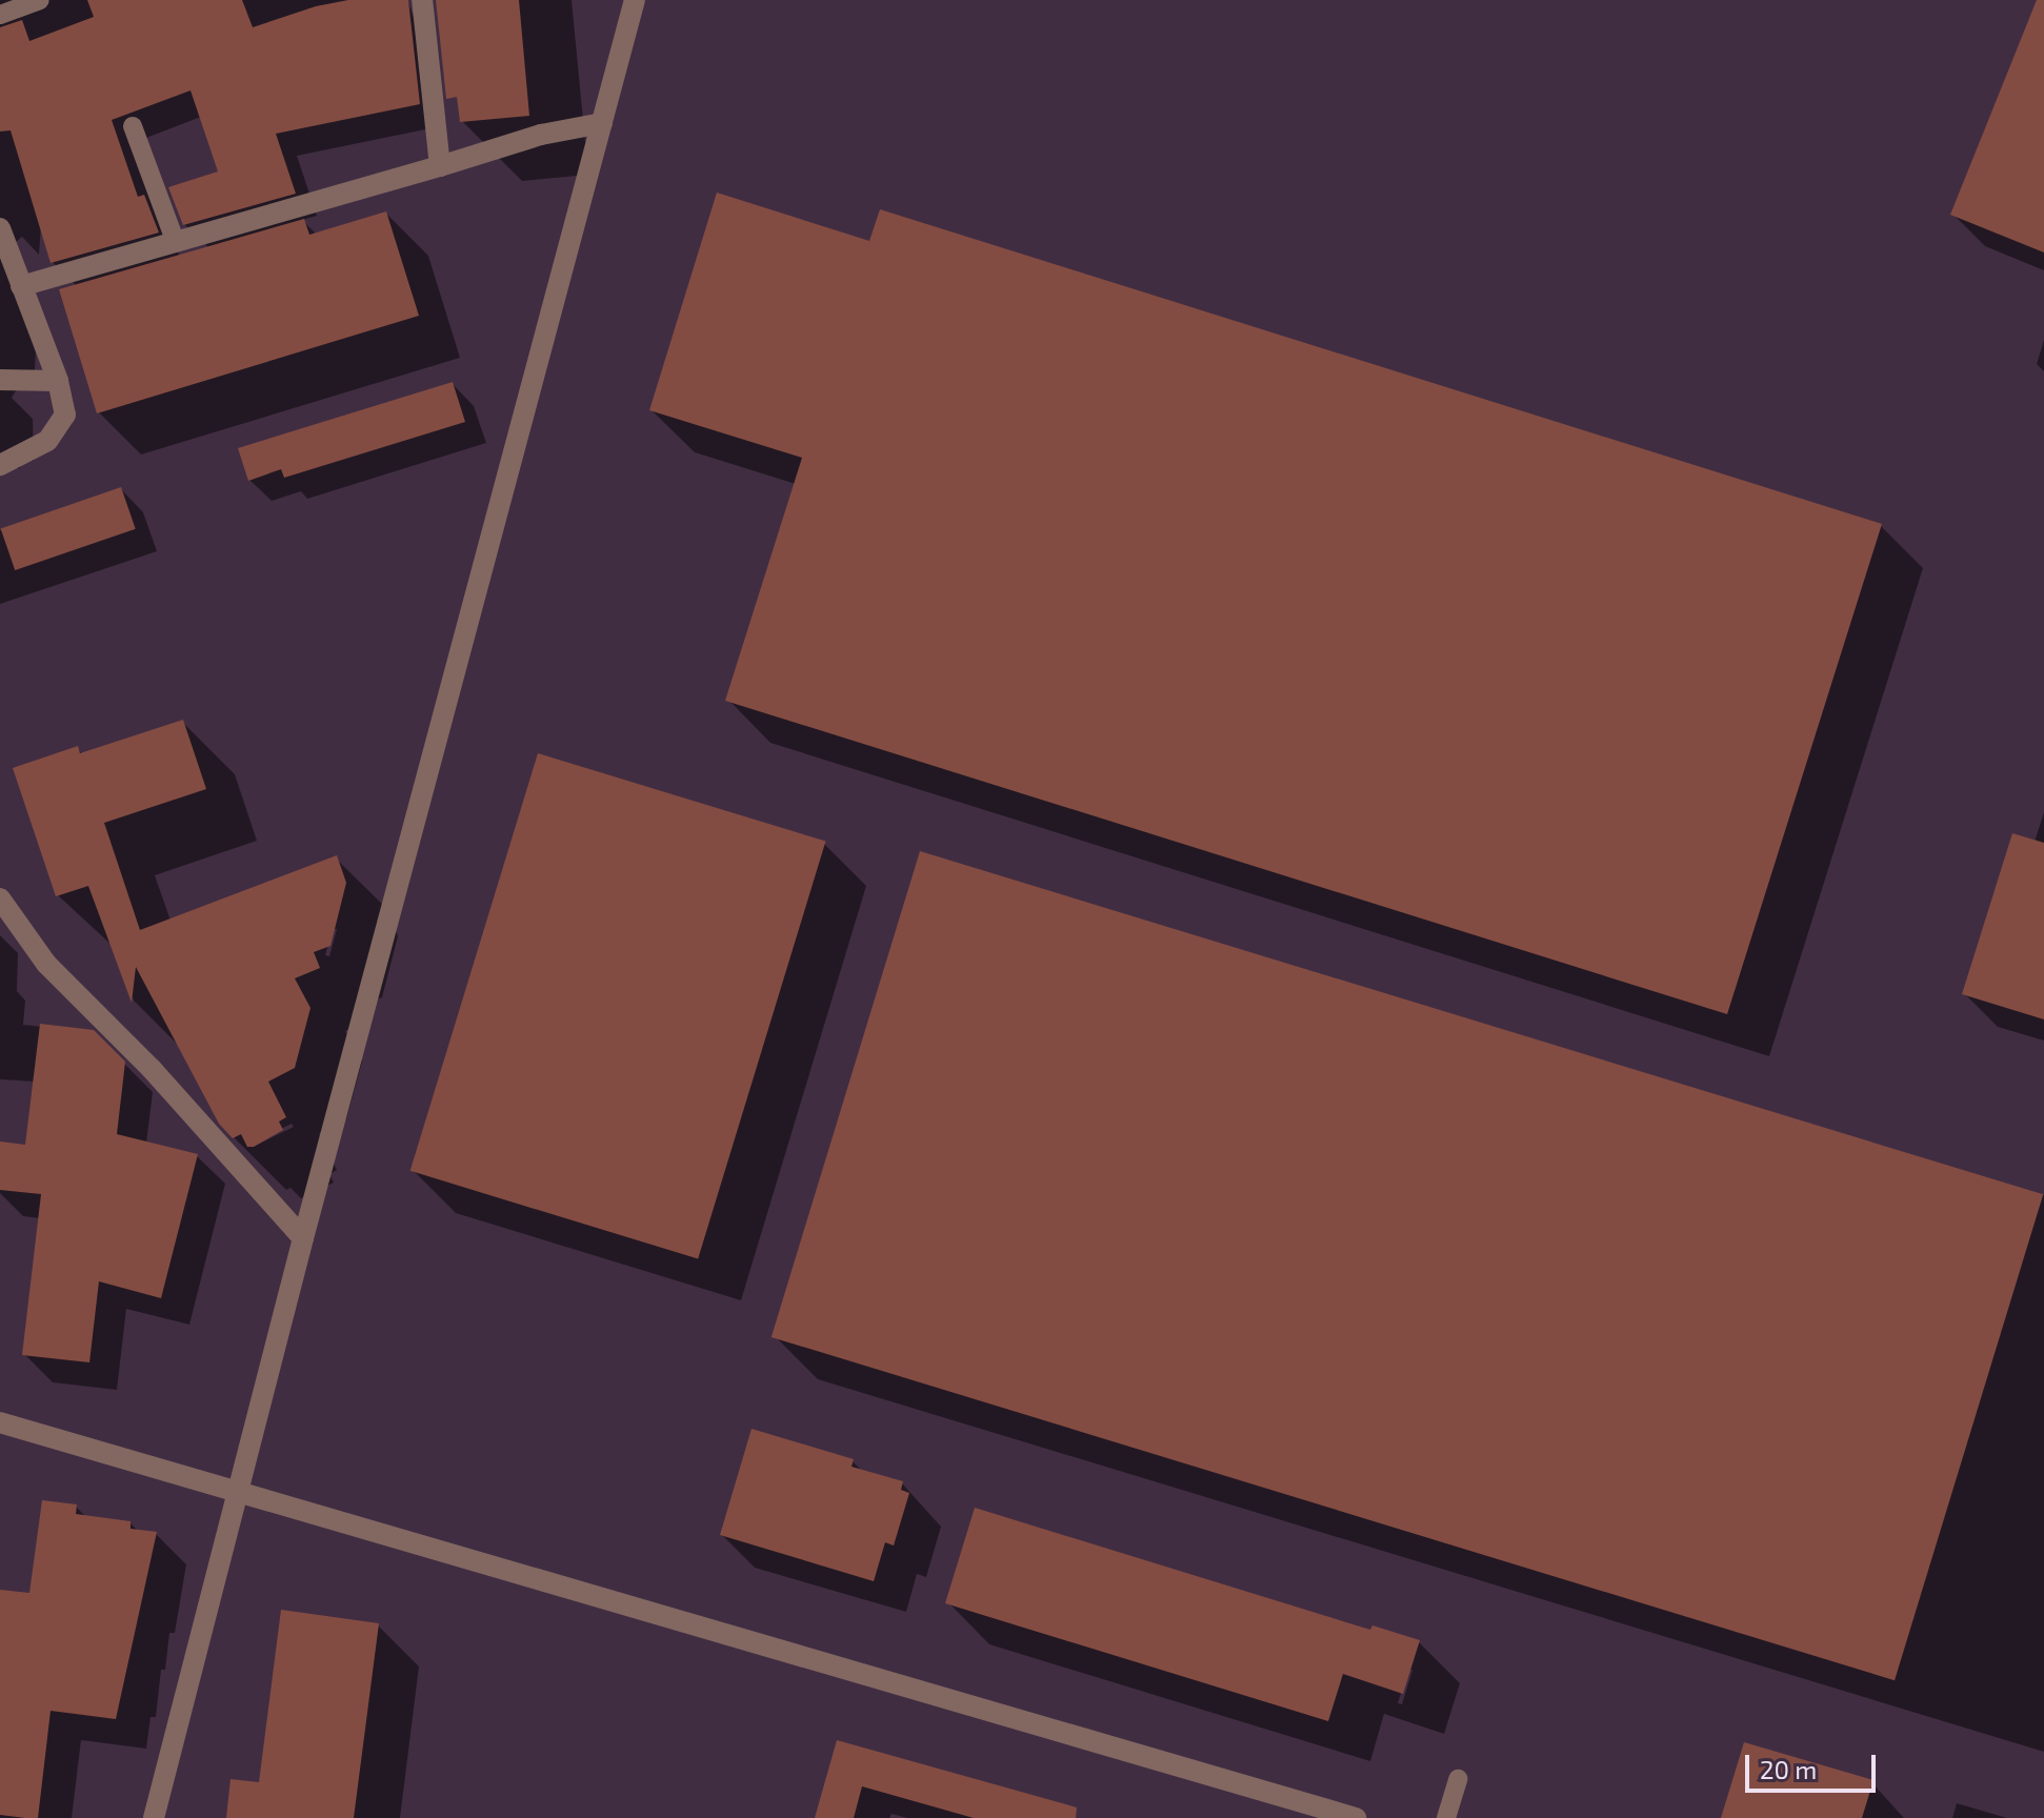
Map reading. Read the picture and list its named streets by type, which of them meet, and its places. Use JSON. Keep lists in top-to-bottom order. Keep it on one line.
{"scale_bar":"20 m"}
